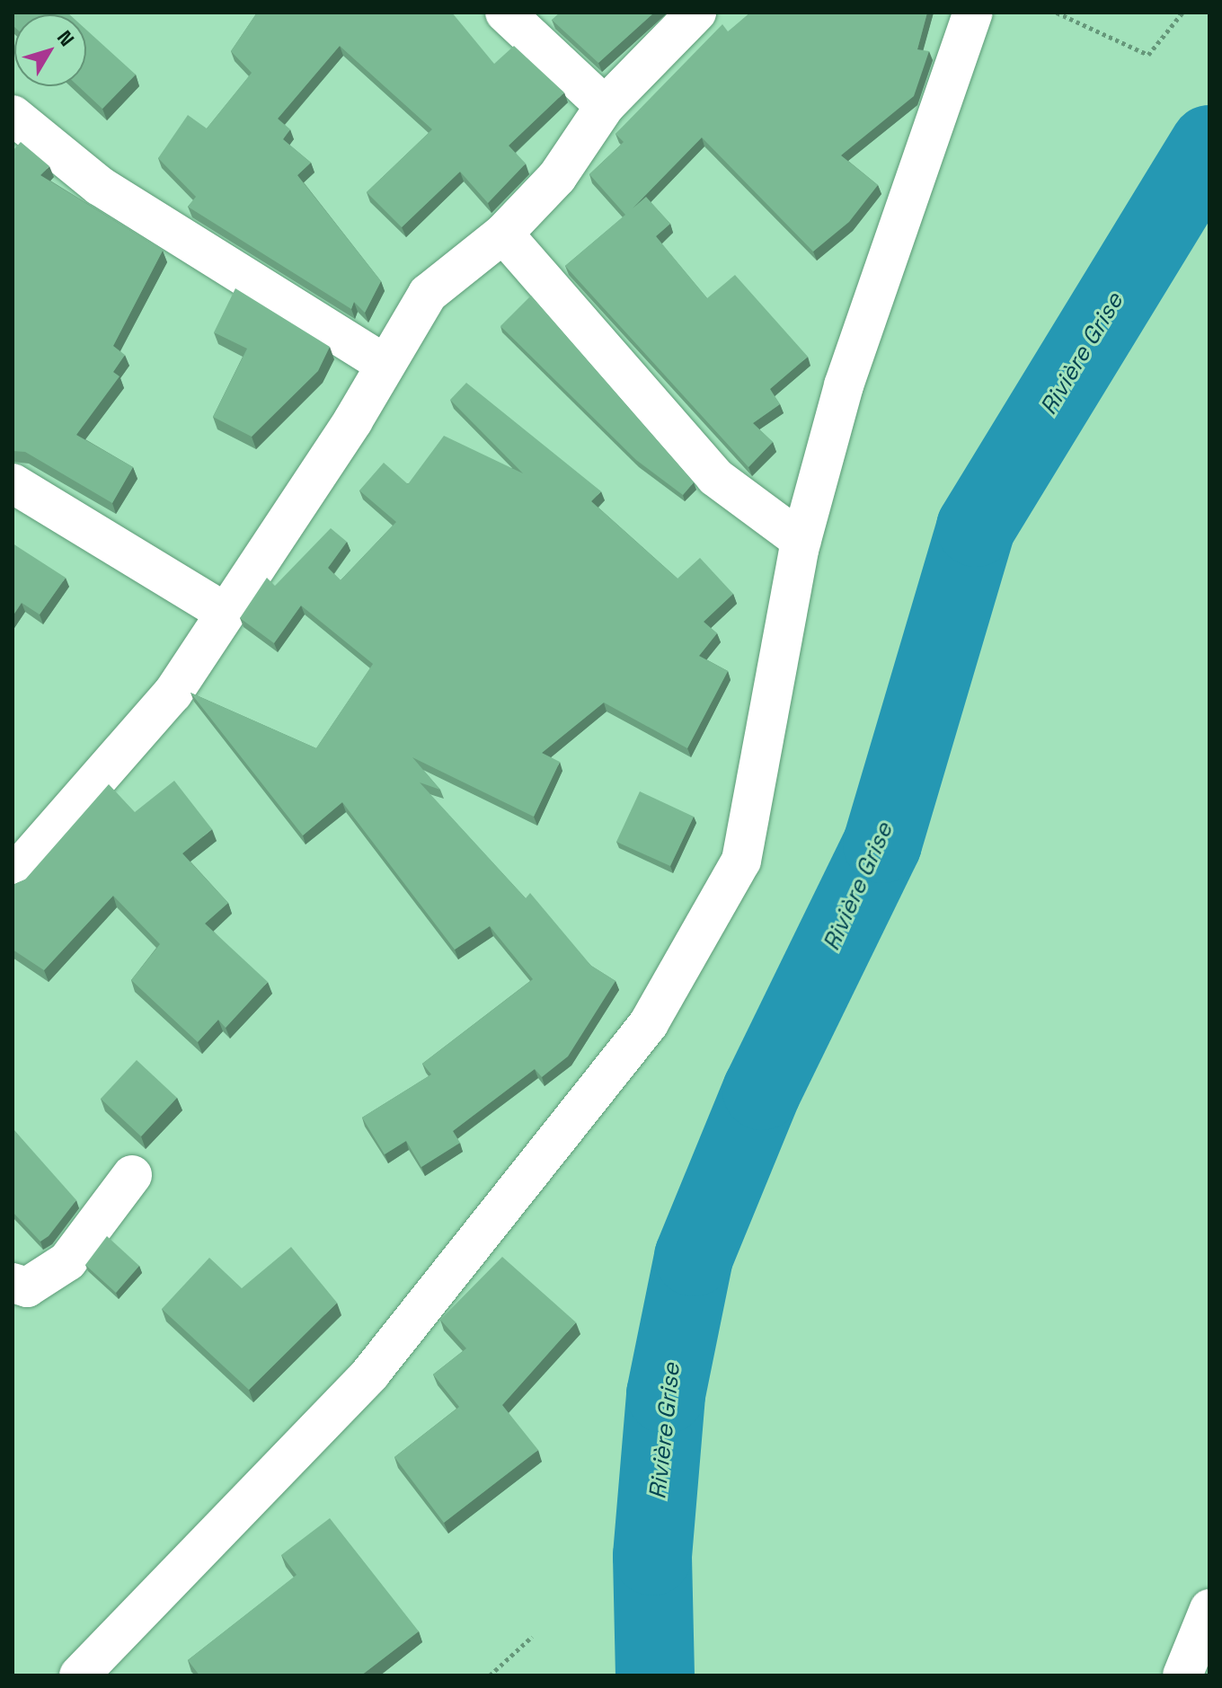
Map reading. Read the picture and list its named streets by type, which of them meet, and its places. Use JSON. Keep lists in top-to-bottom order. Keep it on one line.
{"water":["Rivière Grise"],"north":"top right"}
